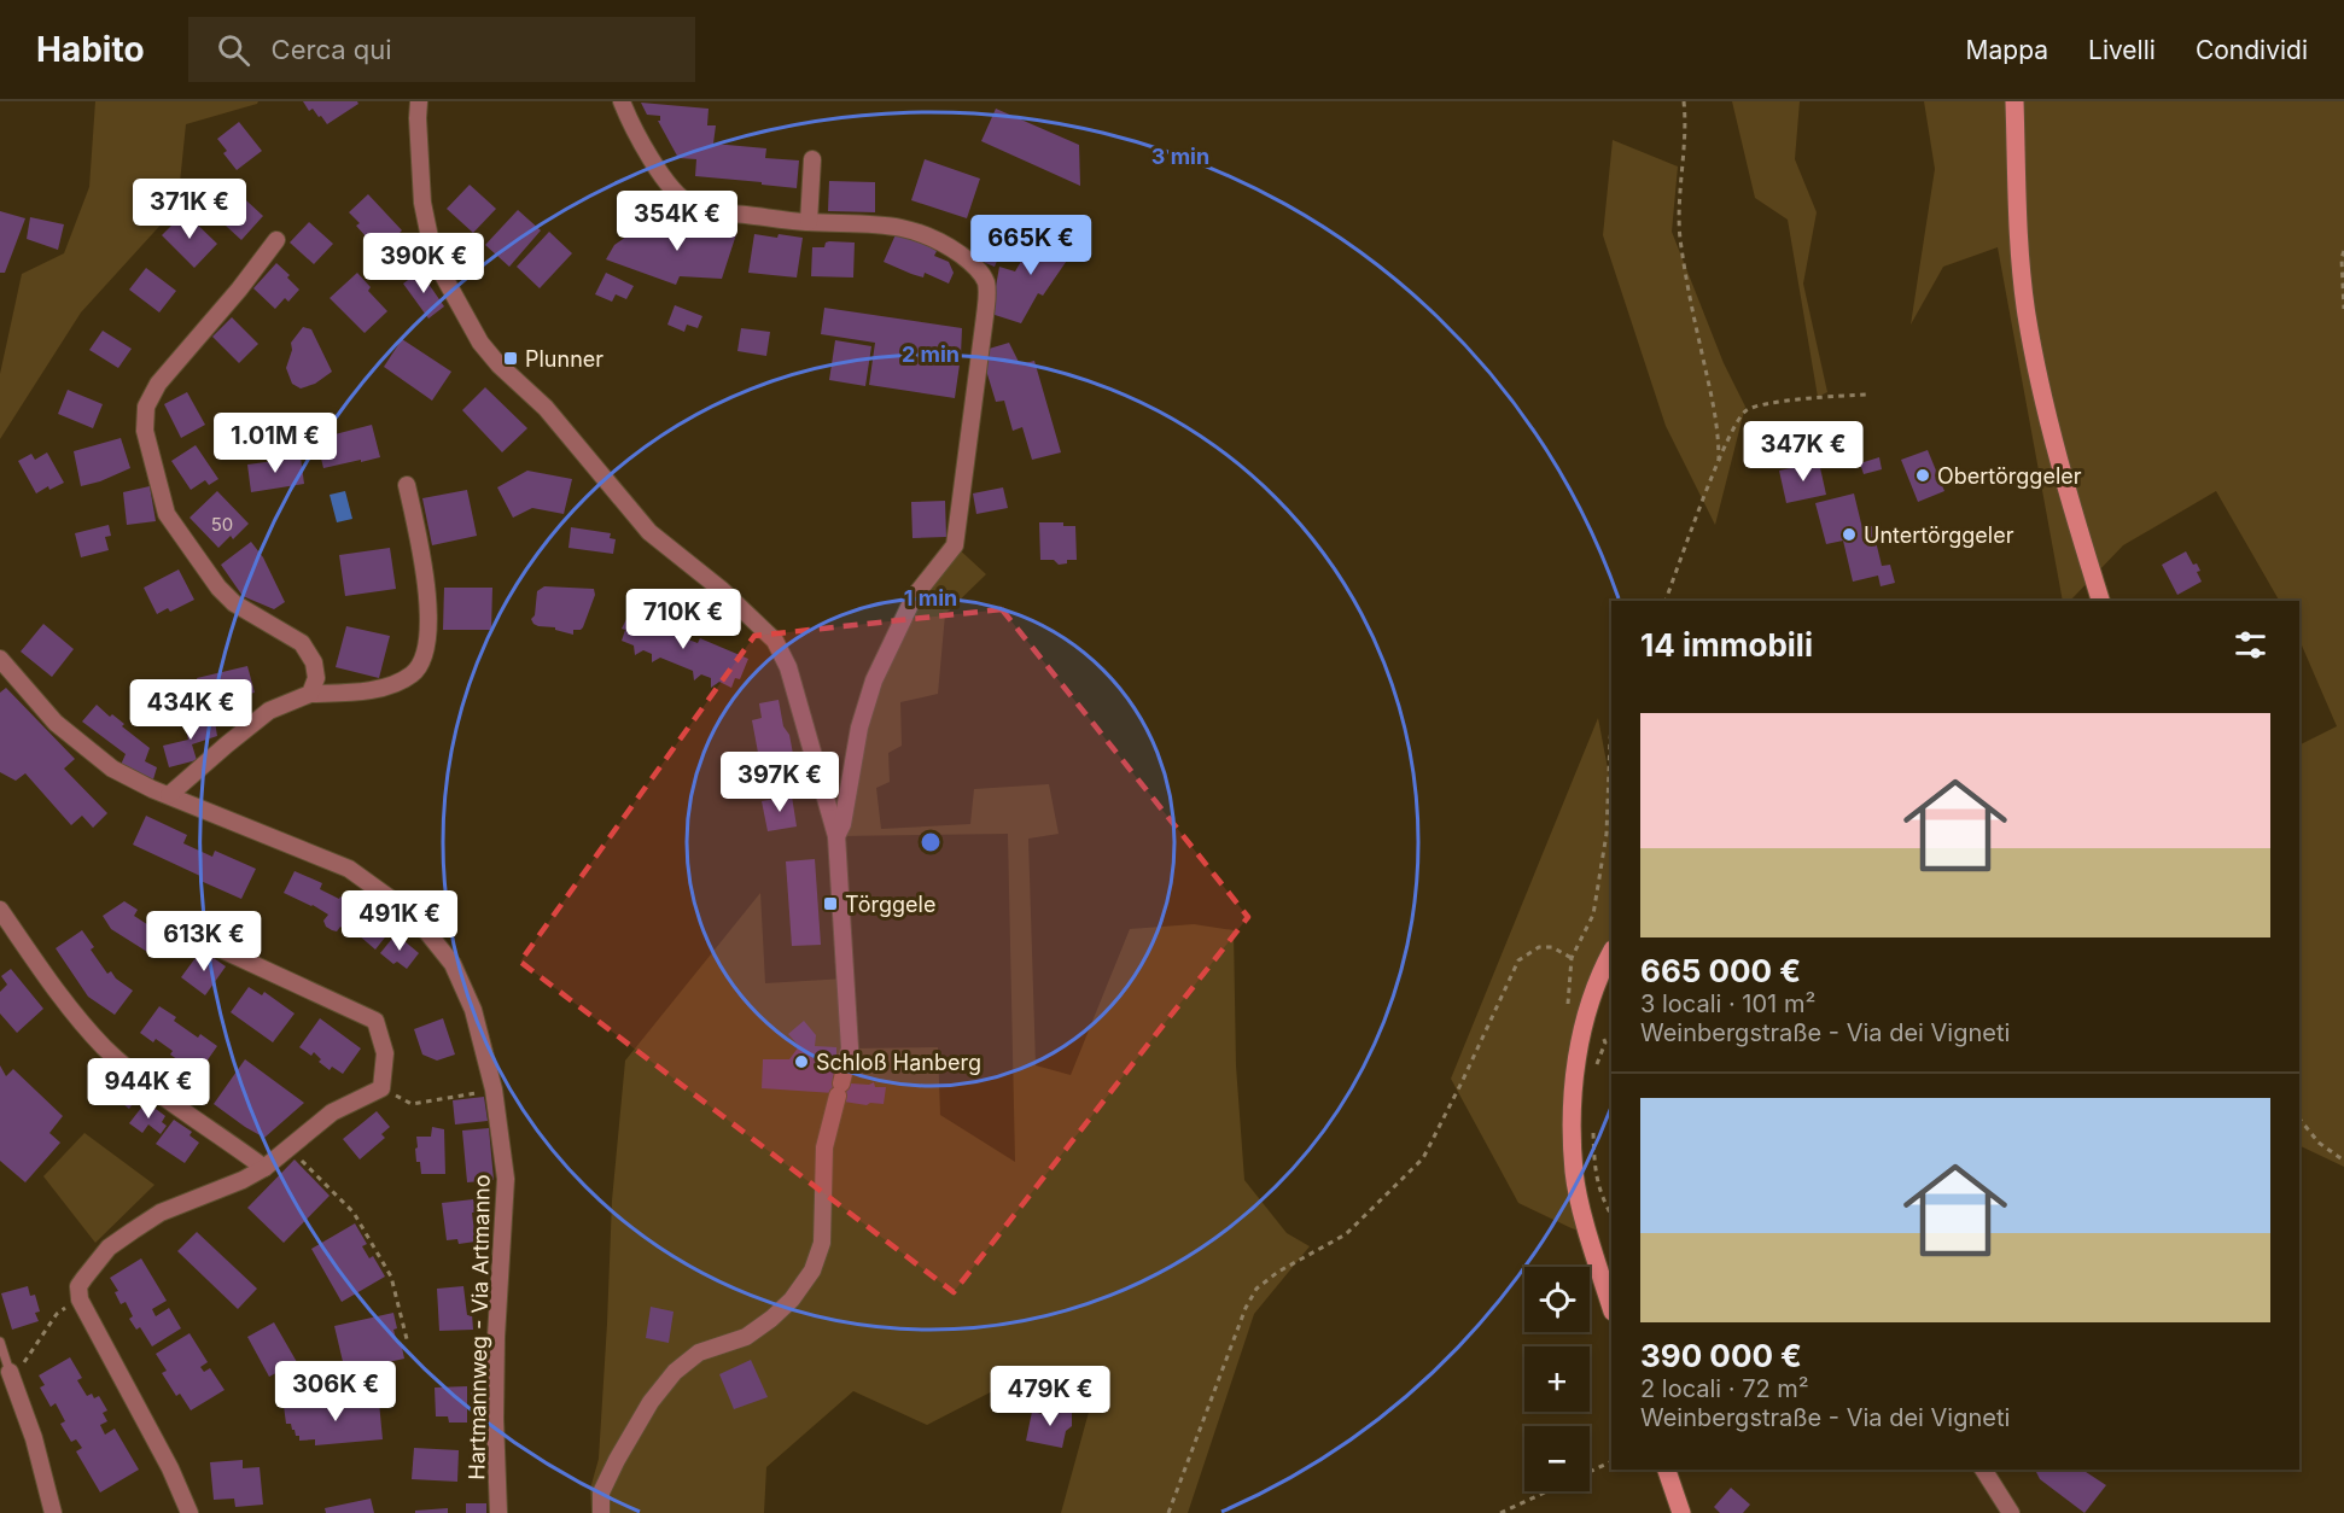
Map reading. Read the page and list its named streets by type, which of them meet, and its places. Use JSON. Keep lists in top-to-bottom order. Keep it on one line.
{"streets":{"street":["Hartmannweg - Via Artmanno"]},"places":{"transit":["Plunner","Törggele"],"other":["Obertörggeler","Untertörggeler","Schloß Hanberg"]},"house_numbers":["50"],"page":{"header":"Habito","search":"Cerca qui","nav":["Mappa","Livelli","Condividi"],"price":["371K €","354K €","665K €","390K €","1.01M €","347K €","710K €","434K €","397K €","491K €","613K €","944K €","306K €","479K €"],"heading":"14 immobili","list":[{"name":"665 000 €","note":"3 locali · 101 m² · Weinbergstraße - Via dei Vigneti"},{"name":"390 000 €","note":"2 locali · 72 m² · Weinbergstraße - Via dei Vigneti"}],"map_buttons":["+","−"]},"rings":["3 min","2 min","1 min"]}
